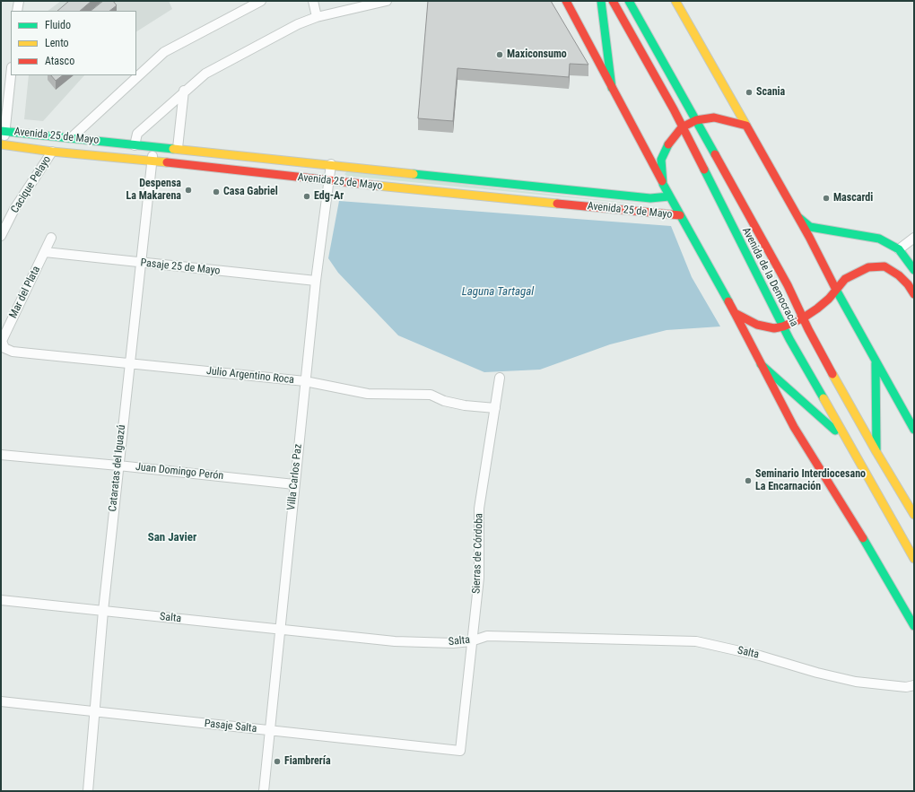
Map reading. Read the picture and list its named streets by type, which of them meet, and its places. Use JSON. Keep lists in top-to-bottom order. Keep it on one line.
{"streets":{"main road":["Avenida 25 de Mayo","Avenida de la Democracia"],"street":["Cacique Pelayo","Pasaje 25 de Mayo","Mar del Plata","Julio Argentino Roca","Cataratas del Iguazú","Juan Domingo Perón","Villa Carlos Paz","Sierras de Córdoba","Salta","Pasaje Salta"]},"crossings":[["Avenida 25 de Mayo","Cacique Pelayo"],["Avenida 25 de Mayo","Cataratas del Iguazú"],["Avenida 25 de Mayo","Villa Carlos Paz"],["Pasaje 25 de Mayo","Mar del Plata"],["Pasaje 25 de Mayo","Cataratas del Iguazú"],["Pasaje 25 de Mayo","Villa Carlos Paz"],["Mar del Plata","Julio Argentino Roca"],["Julio Argentino Roca","Cataratas del Iguazú"],["Julio Argentino Roca","Villa Carlos Paz"],["Julio Argentino Roca","Sierras de Córdoba"],["Cataratas del Iguazú","Juan Domingo Perón"],["Cataratas del Iguazú","Salta"],["Cataratas del Iguazú","Pasaje Salta"],["Juan Domingo Perón","Villa Carlos Paz"],["Villa Carlos Paz","Salta"],["Villa Carlos Paz","Pasaje Salta"],["Sierras de Córdoba","Salta"],["Sierras de Córdoba","Pasaje Salta"]],"districts":["San Javier"],"water":["Laguna Tartagal"],"places":["Maxiconsumo","Scania","Despensa La Makarena","Casa Gabriel","Edg-Ar","Mascardi","Seminario Interdiocesano La Encarnación","Fiambrería"],"legend":["Fluido","Lento","Atasco"]}
